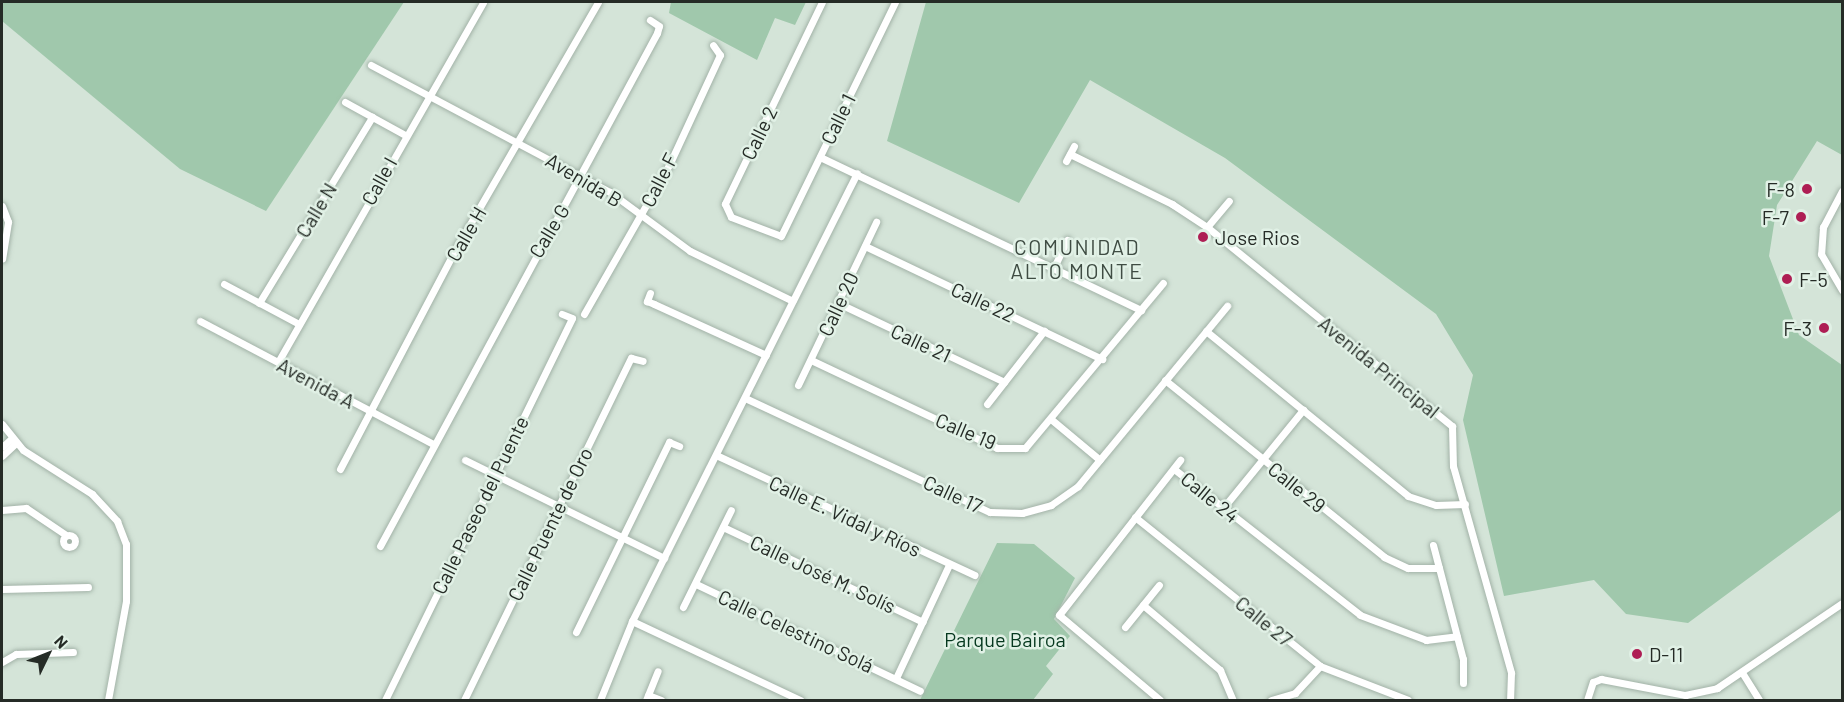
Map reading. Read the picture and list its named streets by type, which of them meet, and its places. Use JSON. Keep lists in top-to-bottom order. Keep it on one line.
{"streets":{"street":["Calle 1","Calle 2","Avenida B","Calle F","Calle I","Calle N","Calle G","Calle H","Calle 22","Calle 20","Calle 21","Avenida Principal","Avenida A","Calle 19","Calle 29","Calle 17","Calle 24","Calle Paseo del Puente","Calle E. Vidal y Ríos","Calle Puente de Oro","Calle José M. Solís","Calle 27","Calle Celestino Solá"]},"crossings":[["Calle 1","Calle 2"],["Avenida B","Calle F"],["Avenida B","Calle I"],["Avenida B","Calle G"],["Avenida B","Calle H"],["Calle I","Avenida A"],["Calle G","Avenida A"],["Calle H","Avenida A"],["Calle 22","Calle 20"],["Calle 22","Calle 19"],["Calle 20","Calle 21"],["Calle 20","Calle 19"],["Calle 29","Calle 17"],["Calle 24","Calle 27"]],"districts":["COMUNIDAD ALTO MONTE"],"parks":["Parque Bairoa"],"places":["F-8","F-7","Jose Rios","F-5","F-3","D-11"],"north":"top right"}
